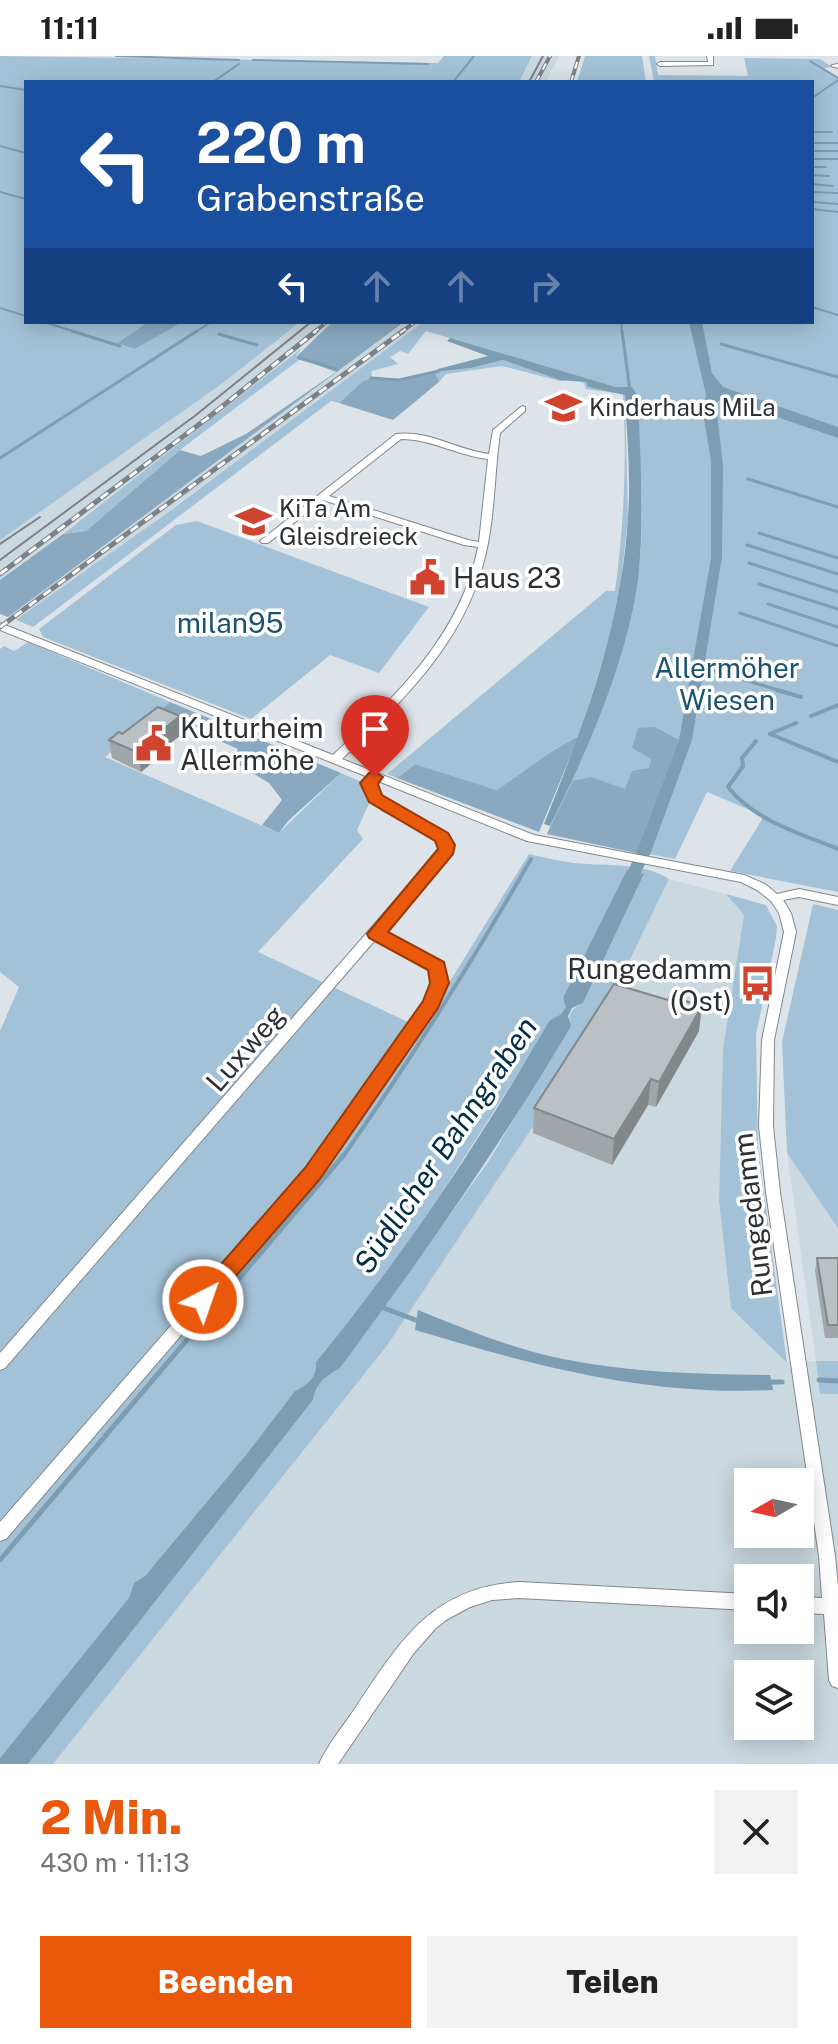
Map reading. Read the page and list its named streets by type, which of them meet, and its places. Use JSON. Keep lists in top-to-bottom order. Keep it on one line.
{"streets":{"street":["Luxweg","Rungedamm"]},"water":["Südlicher Bahngraben"],"parks":["milan95","Allermöher Wiesen"],"places":{"school or university":["Kinderhaus MiLa","KiTa Am Gleisdreieck"],"public building":["Haus 23","Kulturheim Allermöhe"],"bus stop":["Rungedamm (Ost)"]},"north":"left","page":{"status":"11:11","turn":["220 m","Grabenstraße"],"heading":["2 Min.","430 m · 11:13"],"buttons":["Beenden","Teilen"]}}
